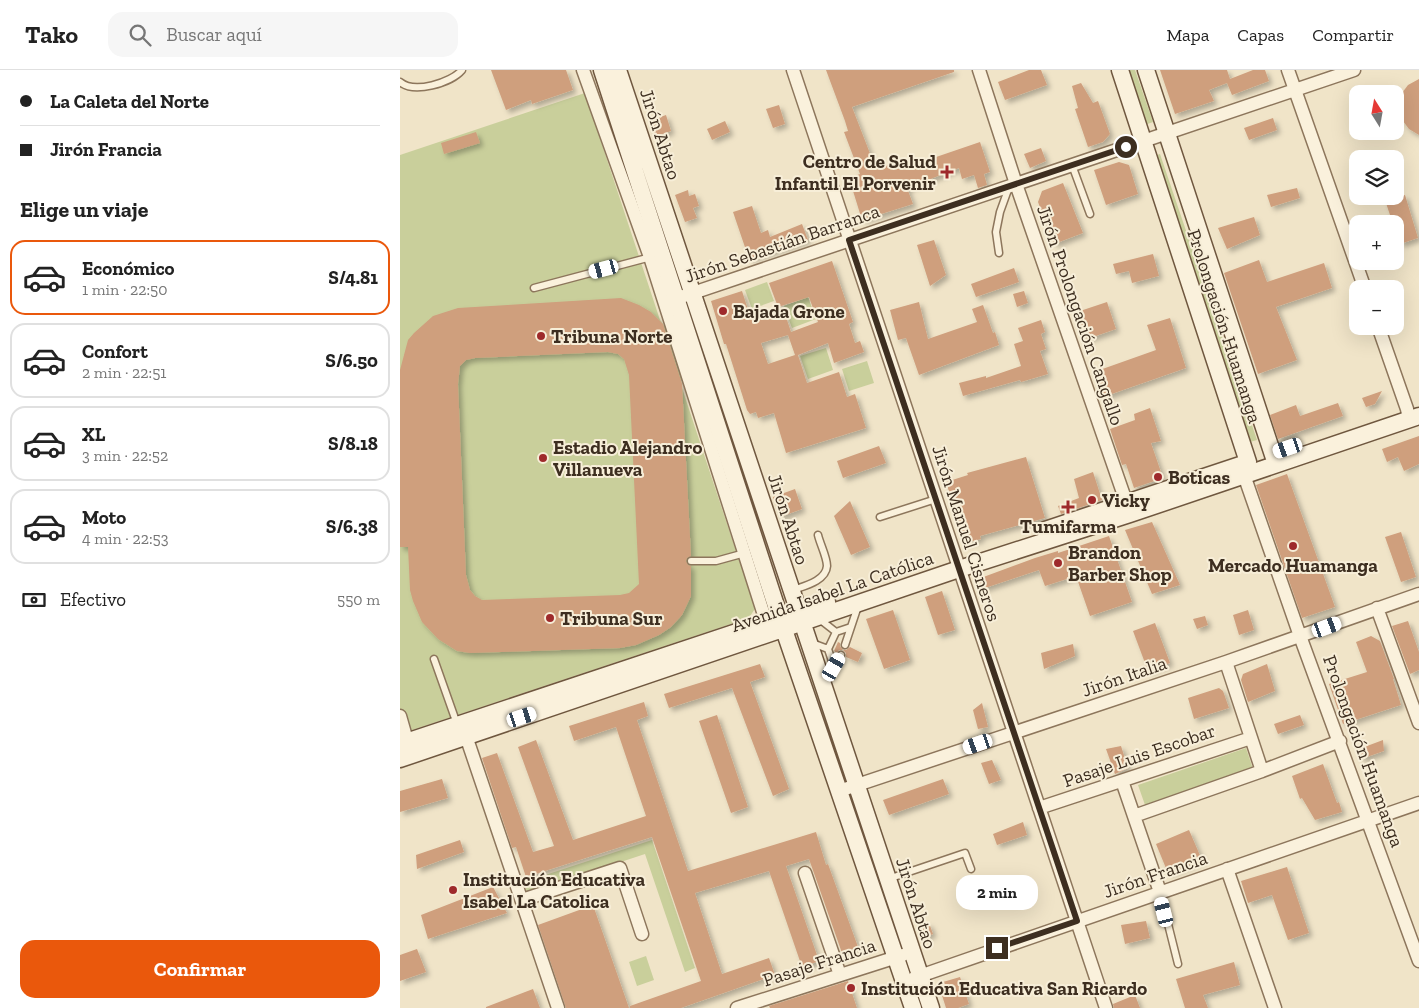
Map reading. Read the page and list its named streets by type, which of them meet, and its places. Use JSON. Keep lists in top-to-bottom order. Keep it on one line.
{"streets":{"street":["Jirón Abtao","Jirón Sebastián Barranca","Jirón Prolongación Cangallo","Prolongación Huamanga","Jirón Manuel Cisneros","Avenida Isabel La Católica","Jirón Italia","Pasaje Luis Escobar","Jirón Francia","Pasaje Francia"]},"crossings":[["Jirón Abtao","Jirón Sebastián Barranca"],["Jirón Abtao","Avenida Isabel La Católica"],["Jirón Abtao","Jirón Italia"],["Jirón Abtao","Jirón Francia"],["Jirón Abtao","Pasaje Francia"],["Jirón Sebastián Barranca","Jirón Prolongación Cangallo"],["Jirón Sebastián Barranca","Prolongación Huamanga"],["Jirón Sebastián Barranca","Jirón Manuel Cisneros"],["Jirón Prolongación Cangallo","Avenida Isabel La Católica"],["Prolongación Huamanga","Avenida Isabel La Católica"],["Prolongación Huamanga","Jirón Italia"],["Prolongación Huamanga","Jirón Francia"],["Jirón Manuel Cisneros","Avenida Isabel La Católica"],["Jirón Manuel Cisneros","Jirón Italia"],["Jirón Manuel Cisneros","Pasaje Luis Escobar"],["Jirón Manuel Cisneros","Jirón Francia"]],"places":{"health":["Centro de Salud Infantil El Porvenir","Tumifarma"],"other":["Bajada Grone","Tribuna Norte","Estadio Alejandro Villanueva","Boticas","Vicky","Mercado Huamanga","Brandon Barber Shop","Tribuna Sur","Institución Educativa Isabel La Catolica","Institución Educativa San Ricardo"]},"north":"top","page":{"header":"Tako","search":"Buscar aquí","nav":["Mapa","Capas","Compartir"],"banner":["La Caleta del Norte","Jirón Francia"],"map_buttons":["+","−"],"heading":"Elige un viaje","list":[{"name":"Económico","note":"1 min · 22:50","value":"S/4.81"},{"name":"Confort","note":"2 min · 22:51","value":"S/6.50"},{"name":"XL","note":"3 min · 22:52","value":"S/8.18"},{"name":"Moto","note":"4 min · 22:53","value":"S/6.38"}],"pay":["Efectivo","550 m"],"bubble":"2 min","buttons":"Confirmar"}}
